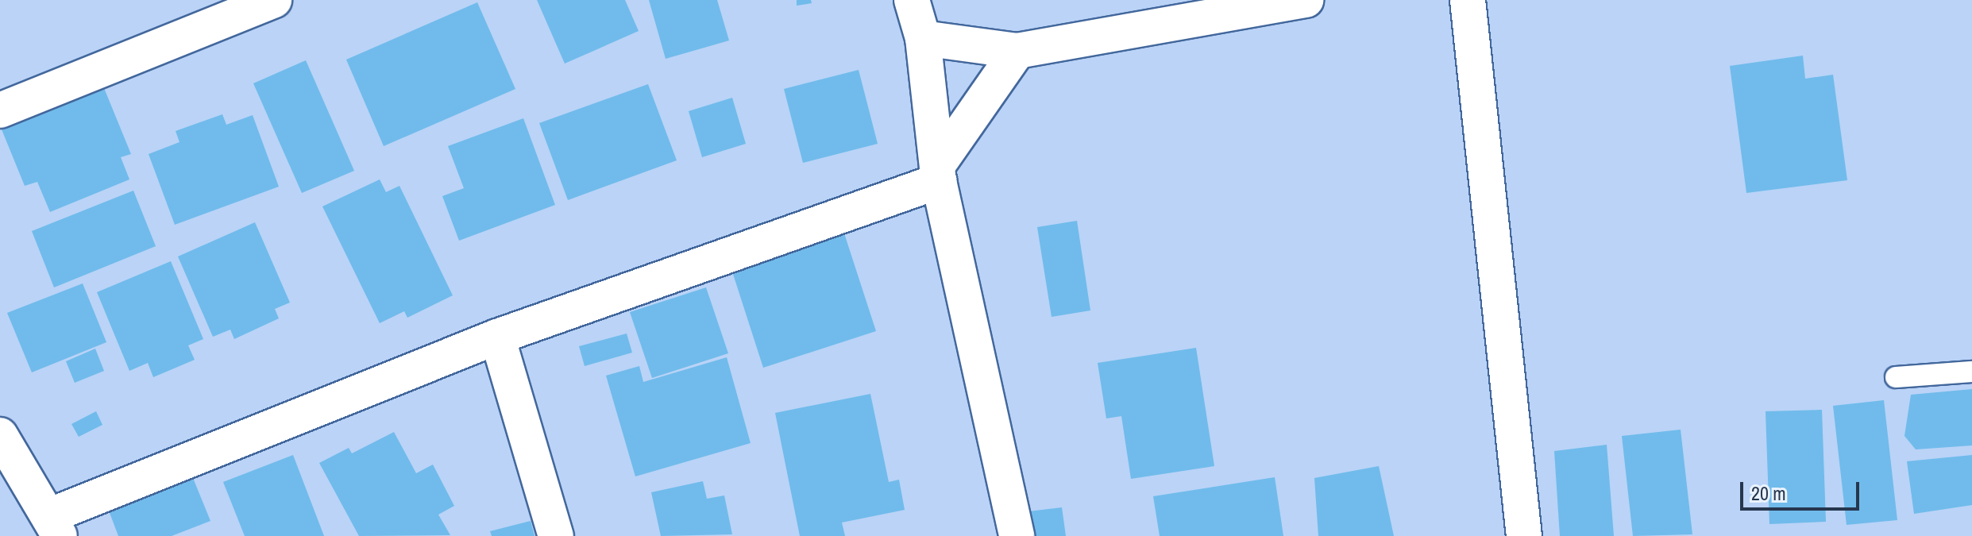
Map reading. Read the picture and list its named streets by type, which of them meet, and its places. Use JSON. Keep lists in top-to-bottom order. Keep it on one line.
{"scale_bar":"20 m"}
